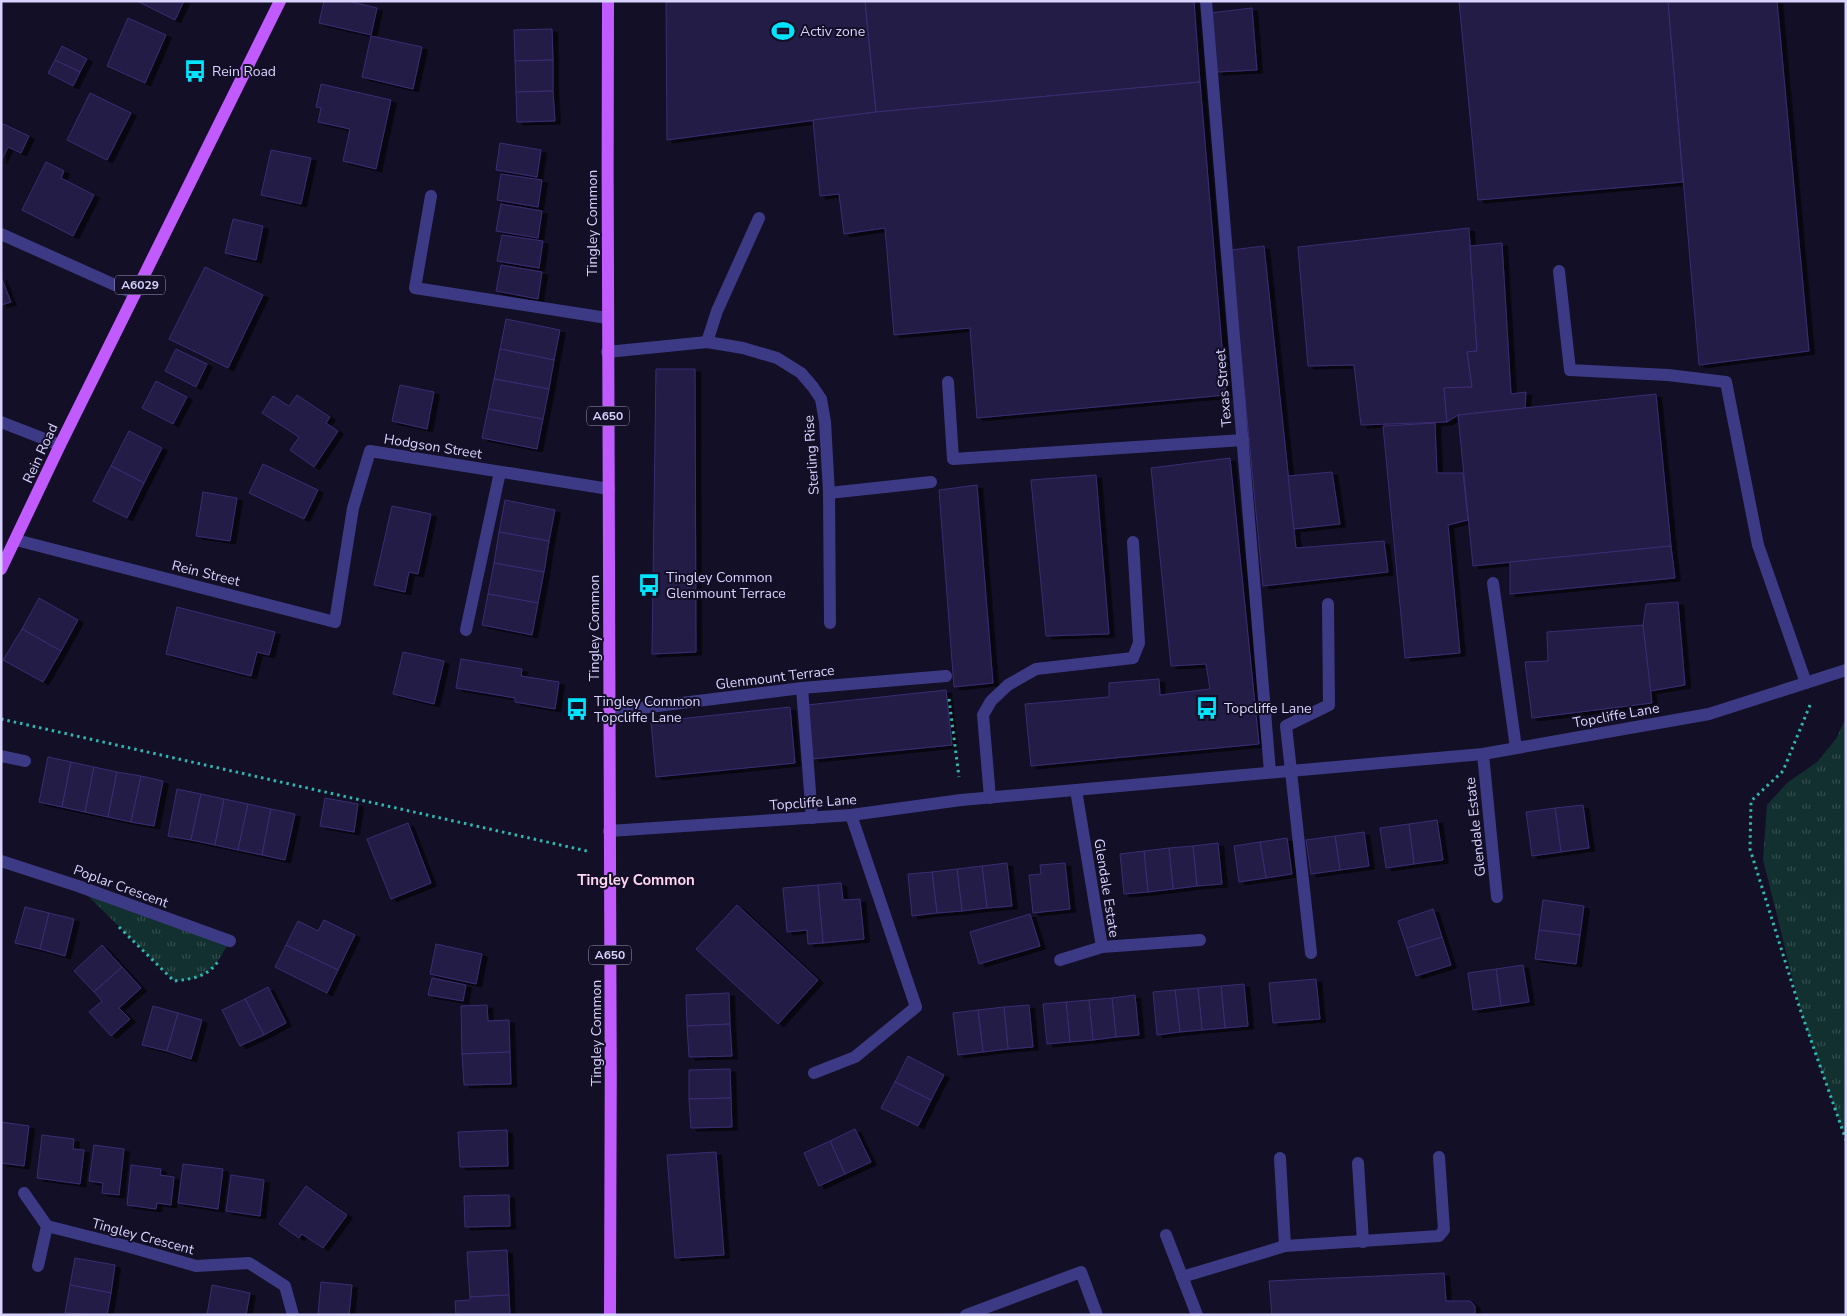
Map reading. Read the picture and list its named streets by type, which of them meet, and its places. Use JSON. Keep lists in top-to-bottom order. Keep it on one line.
{"streets":{"main road":["Tingley Common","A6029","A650","Rein Road"],"street":["Texas Street","Hodgson Street","Sterling Rise","Rein Street","Glenmount Terrace","Topcliffe Lane","Glendale Estate","Poplar Crescent","Tingley Crescent"]},"crossings":[["Tingley Common","Hodgson Street"],["Tingley Common","Sterling Rise"],["Tingley Common","Glenmount Terrace"],["Tingley Common","Topcliffe Lane"],["Texas Street","Topcliffe Lane"],["Hodgson Street","Rein Street"],["Rein Road","Rein Street"],["Topcliffe Lane","Glendale Estate"]],"districts":["Tingley Common"],"places":{"sports":["Activ zone"],"bus stop":["Rein Road","Tingley Common Glenmount Terrace","Topcliffe Lane","Tingley Common Topcliffe Lane"]}}
